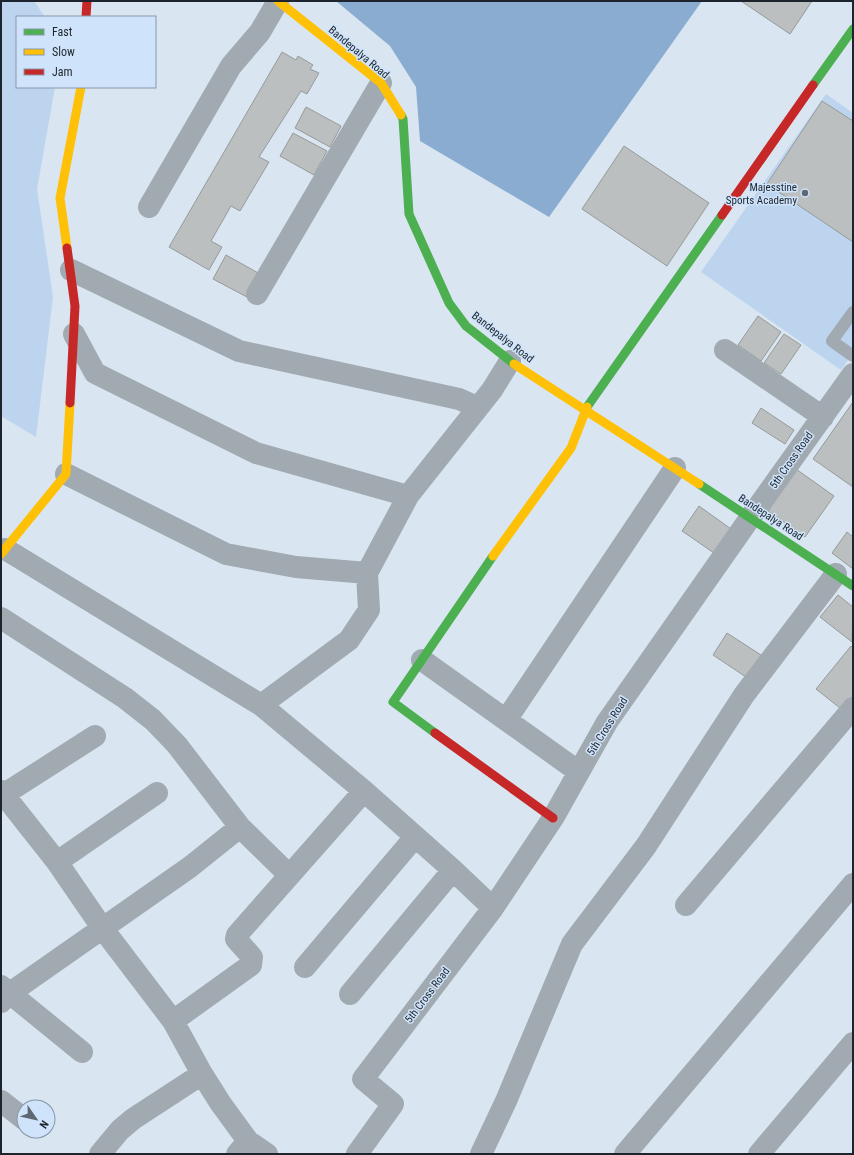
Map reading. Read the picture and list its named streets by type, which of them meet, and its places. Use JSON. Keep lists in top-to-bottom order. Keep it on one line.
{"streets":{"street":["Bandepalya Road","5th Cross Road"]},"crossings":[["Bandepalya Road","5th Cross Road"]],"places":["Majesstine Sports Academy"],"legend":["Fast","Slow","Jam"],"north":"bottom right"}
